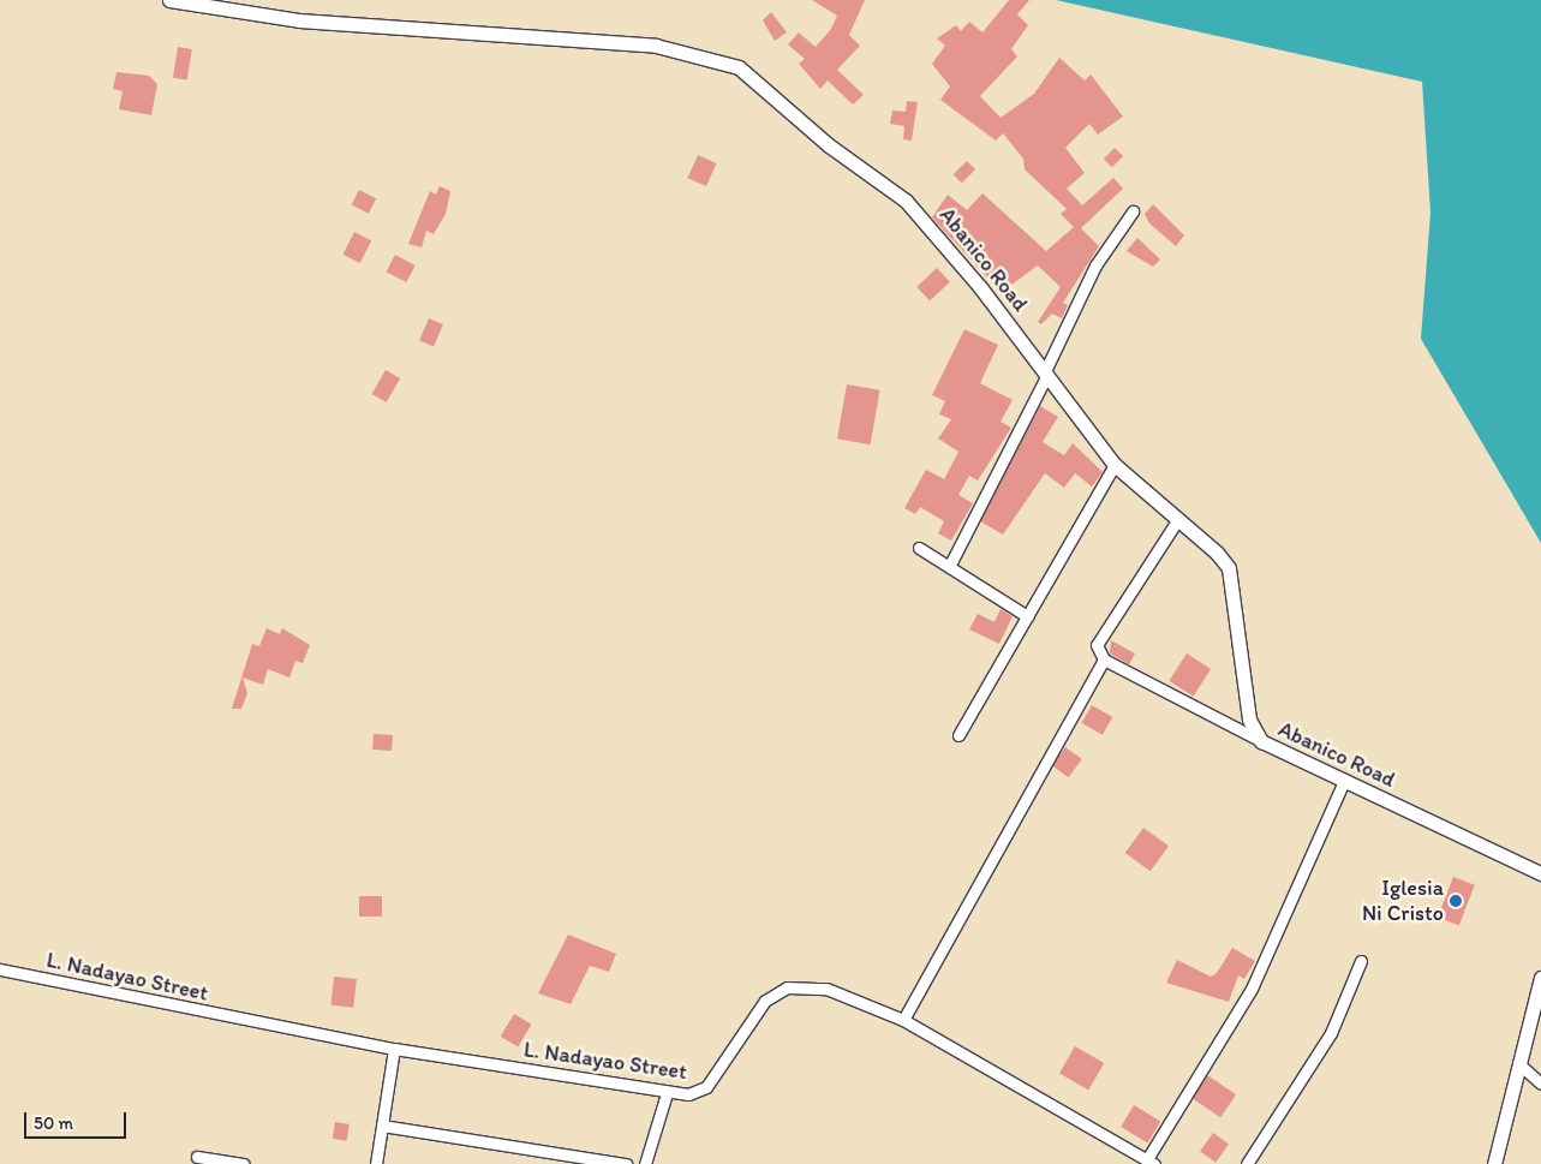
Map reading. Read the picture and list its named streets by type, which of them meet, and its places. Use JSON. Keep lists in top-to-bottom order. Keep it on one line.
{"streets":{"street":["Abanico Road","L. Nadayao Street"]},"places":["Iglesia Ni Cristo"],"scale_bar":"50 m"}
